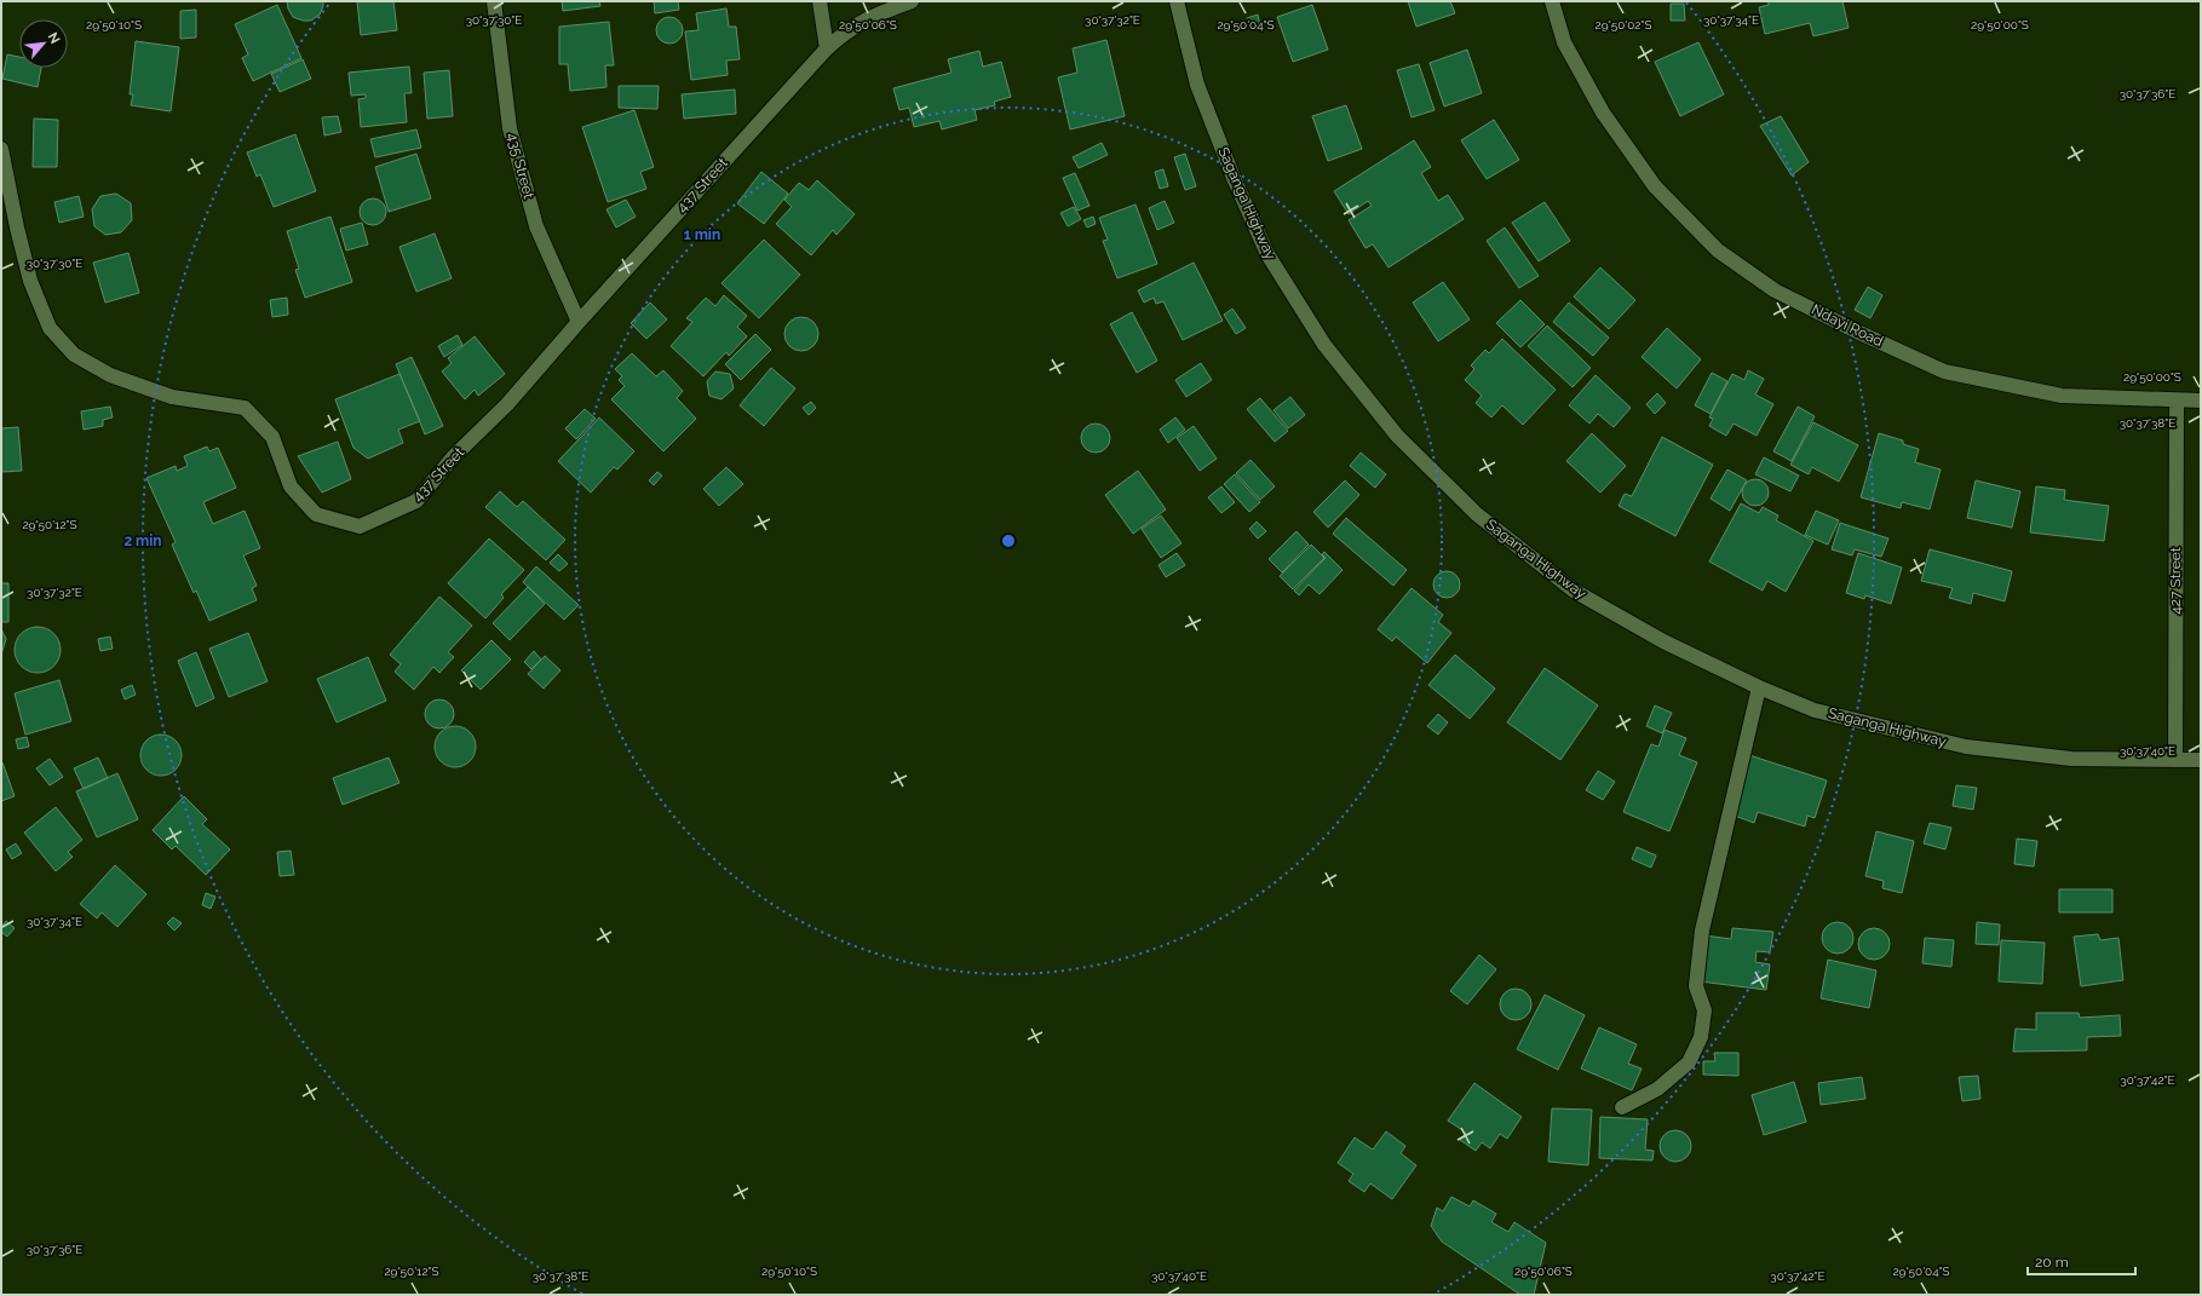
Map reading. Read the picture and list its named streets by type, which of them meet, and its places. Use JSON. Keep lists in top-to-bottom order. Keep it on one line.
{"streets":{"street":["435 Street","437 Street","Saganga Highway","Ndayi Road","427 Street"]},"crossings":[["435 Street","437 Street"],["Saganga Highway","427 Street"],["Ndayi Road","427 Street"]],"scale_bar":"20 m","north":"top right","coordinates":["30°37'30\"E","30°37'32\"E","30°37'34\"E","29°50'10\"S","29°50'06\"S","29°50'04\"S","29°50'02\"S","29°50'00\"S","30°37'36\"E","30°37'38\"E","29°50'12\"S","30°37'40\"E","30°37'42\"E"],"rings":["1 min","2 min"]}
